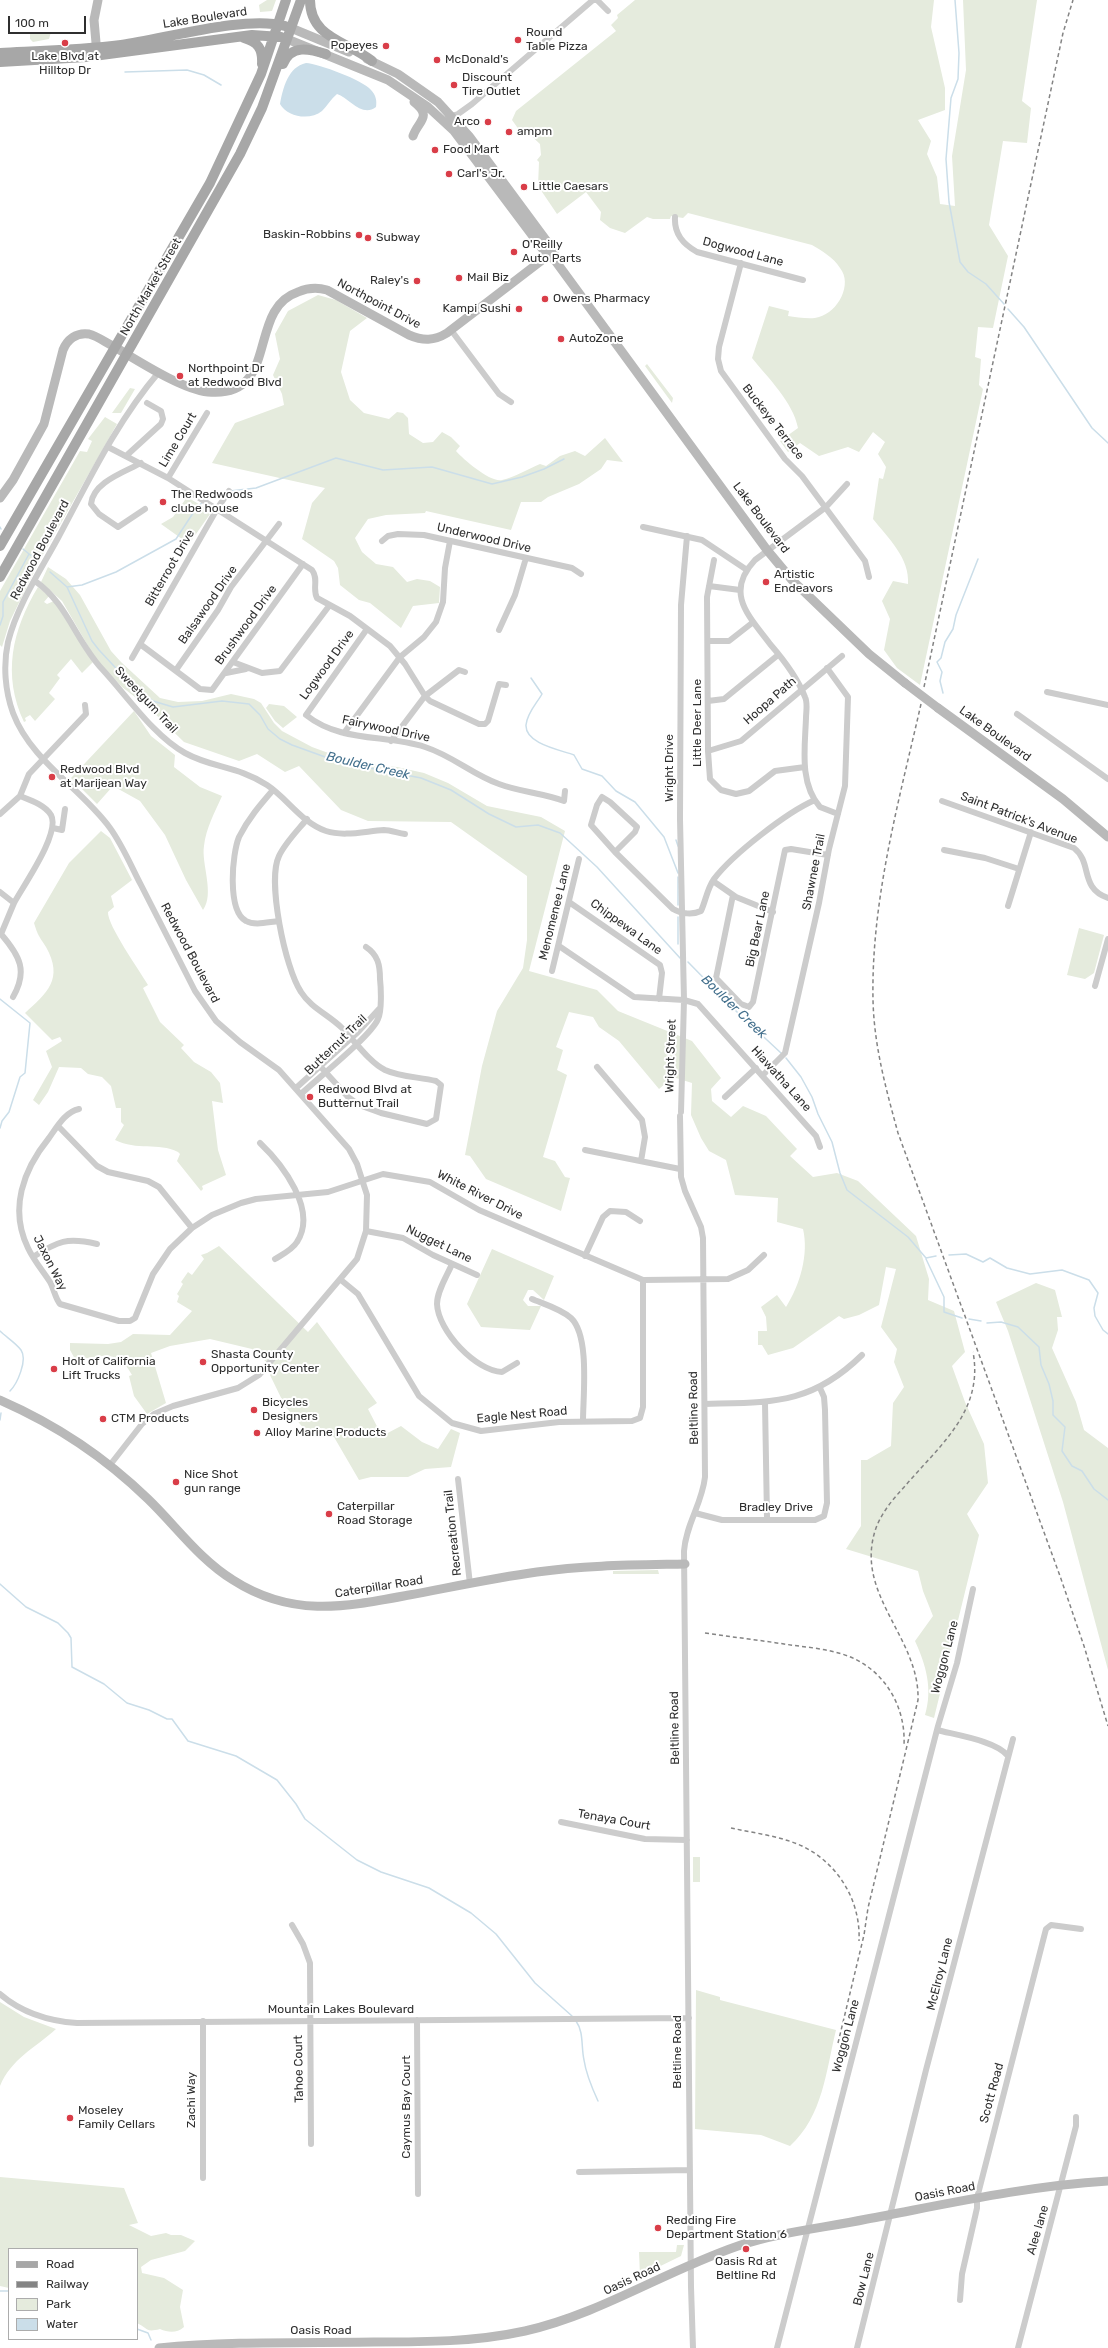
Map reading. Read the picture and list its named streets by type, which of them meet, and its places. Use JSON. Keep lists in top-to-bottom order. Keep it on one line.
{"streets":{"main road":["Lake Boulevard","North Market Street","Northpoint Drive","Caterpillar Road","Oasis Road"],"street":["Dogwood Lane","Buckeye Terrace","Lime Court","Underwood Drive","Redwood Boulevard","Bitterroot Drive","Balsawood Drive","Brushwood Drive","Logwood Drive","Sweetgum Trail","Hoopa Path","Little Deer Lane","Fairywood Drive","Wright Drive","Saint Patrick's Avenue","Shawnee Trail","Menomenee Lane","Chippewa Lane","Big Bear Lane","Butternut Trail","Wright Street","Hiawatha Lane","White River Drive","Nugget Lane","Jaxon Way","Beltline Road","Eagle Nest Road","Bradley Drive","Recreation Trail","Woggon Lane","Tenaya Court","McElroy Lane","Mountain Lakes Boulevard","Tahoe Court","Scott Road","Zachi Way","Caymus Bay Court","Alee lane","Bow Lane"]},"crossings":[["Lake Boulevard","North Market Street"],["Lake Boulevard","Northpoint Drive"],["Dogwood Lane","Buckeye Terrace"],["North Market Street","Northpoint Drive"],["Northpoint Drive","Redwood Boulevard"],["Redwood Boulevard","Sweetgum Trail"],["Redwood Boulevard","Butternut Trail"],["Redwood Boulevard","White River Drive"],["Redwood Boulevard","Nugget Lane"],["Redwood Boulevard","Eagle Nest Road"],["Redwood Boulevard","Caterpillar Road"],["Balsawood Drive","Brushwood Drive"],["Logwood Drive","Fairywood Drive"],["Hoopa Path","Little Deer Lane"],["Hoopa Path","Shawnee Trail"],["Wright Drive","Wright Street"],["Wright Drive","Hiawatha Lane"],["Shawnee Trail","Big Bear Lane"],["Shawnee Trail","Hiawatha Lane"],["Menomenee Lane","Chippewa Lane"],["Wright Street","Hiawatha Lane"],["Wright Street","Beltline Road"],["White River Drive","Jaxon Way"],["White River Drive","Beltline Road"],["White River Drive","Eagle Nest Road"],["Beltline Road","Bradley Drive"],["Beltline Road","Caterpillar Road"],["Beltline Road","Tenaya Court"],["Beltline Road","Mountain Lakes Boulevard"],["Beltline Road","Oasis Road"],["Recreation Trail","Caterpillar Road"],["Woggon Lane","Oasis Road"],["McElroy Lane","Oasis Road"],["McElroy Lane","Bow Lane"],["Mountain Lakes Boulevard","Tahoe Court"],["Mountain Lakes Boulevard","Zachi Way"],["Mountain Lakes Boulevard","Caymus Bay Court"],["Scott Road","Oasis Road"],["Oasis Road","Alee lane"],["Oasis Road","Bow Lane"]],"water":["Boulder Creek"],"places":["Round Table Pizza","Lake Blvd at Hilltop Dr","Popeyes","McDonald's","Discount Tire Outlet","Arco","ampm","Food Mart","Carl's Jr.","Little Caesars","Baskin-Robbins","Subway","O'Reilly Auto Parts","Mail Biz","Raley's","Owens Pharmacy","Kampi Sushi","AutoZone","Northpoint Dr at Redwood Blvd","The Redwoods clube house","Artistic Endeavors","Redwood Blvd at Marijean Way","Redwood Blvd at Butternut Trail","Shasta County Opportunity Center","Holt of California Lift Trucks","Bicycles Designers","CTM Products","Alloy Marine Products","Nice Shot gun range","Caterpillar Road Storage","Moseley Family Cellars","Redding Fire Department Station 6","Oasis Rd at Beltline Rd"],"legend":["Road","Railway","Park","Water"],"scale_bar":"100 m"}
